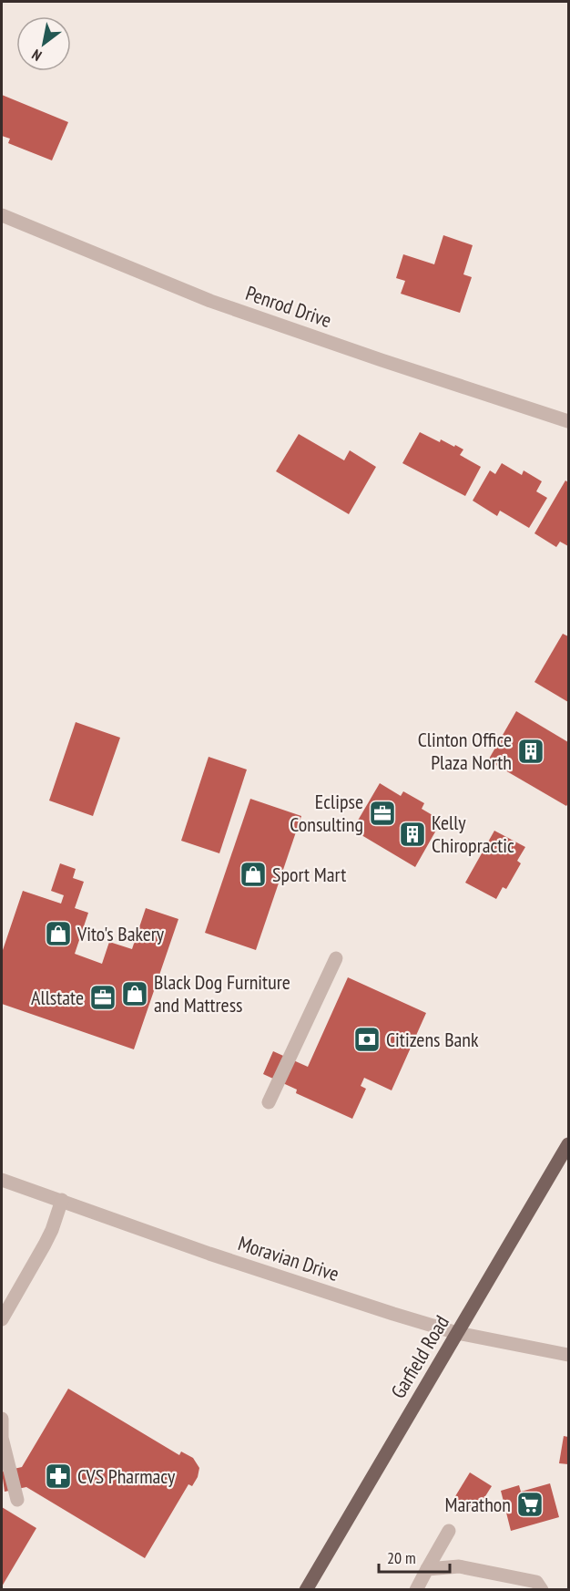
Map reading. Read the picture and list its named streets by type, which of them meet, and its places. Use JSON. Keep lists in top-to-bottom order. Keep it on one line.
{"streets":{"main road":["Garfield Road"],"street":["Penrod Drive","Moravian Drive"]},"crossings":[["Moravian Drive","Garfield Road"]],"places":{"building":["Clinton Office Plaza North","Kelly Chiropractic"],"office":["Eclipse Consulting","Allstate"],"shop":["Sport Mart","Vito's Bakery","Black Dog Furniture and Mattress"],"bank":["Citizens Bank"],"pharmacy":["CVS Pharmacy"],"supermarket":["Marathon"]},"scale_bar":"20 m","north":"bottom left"}
